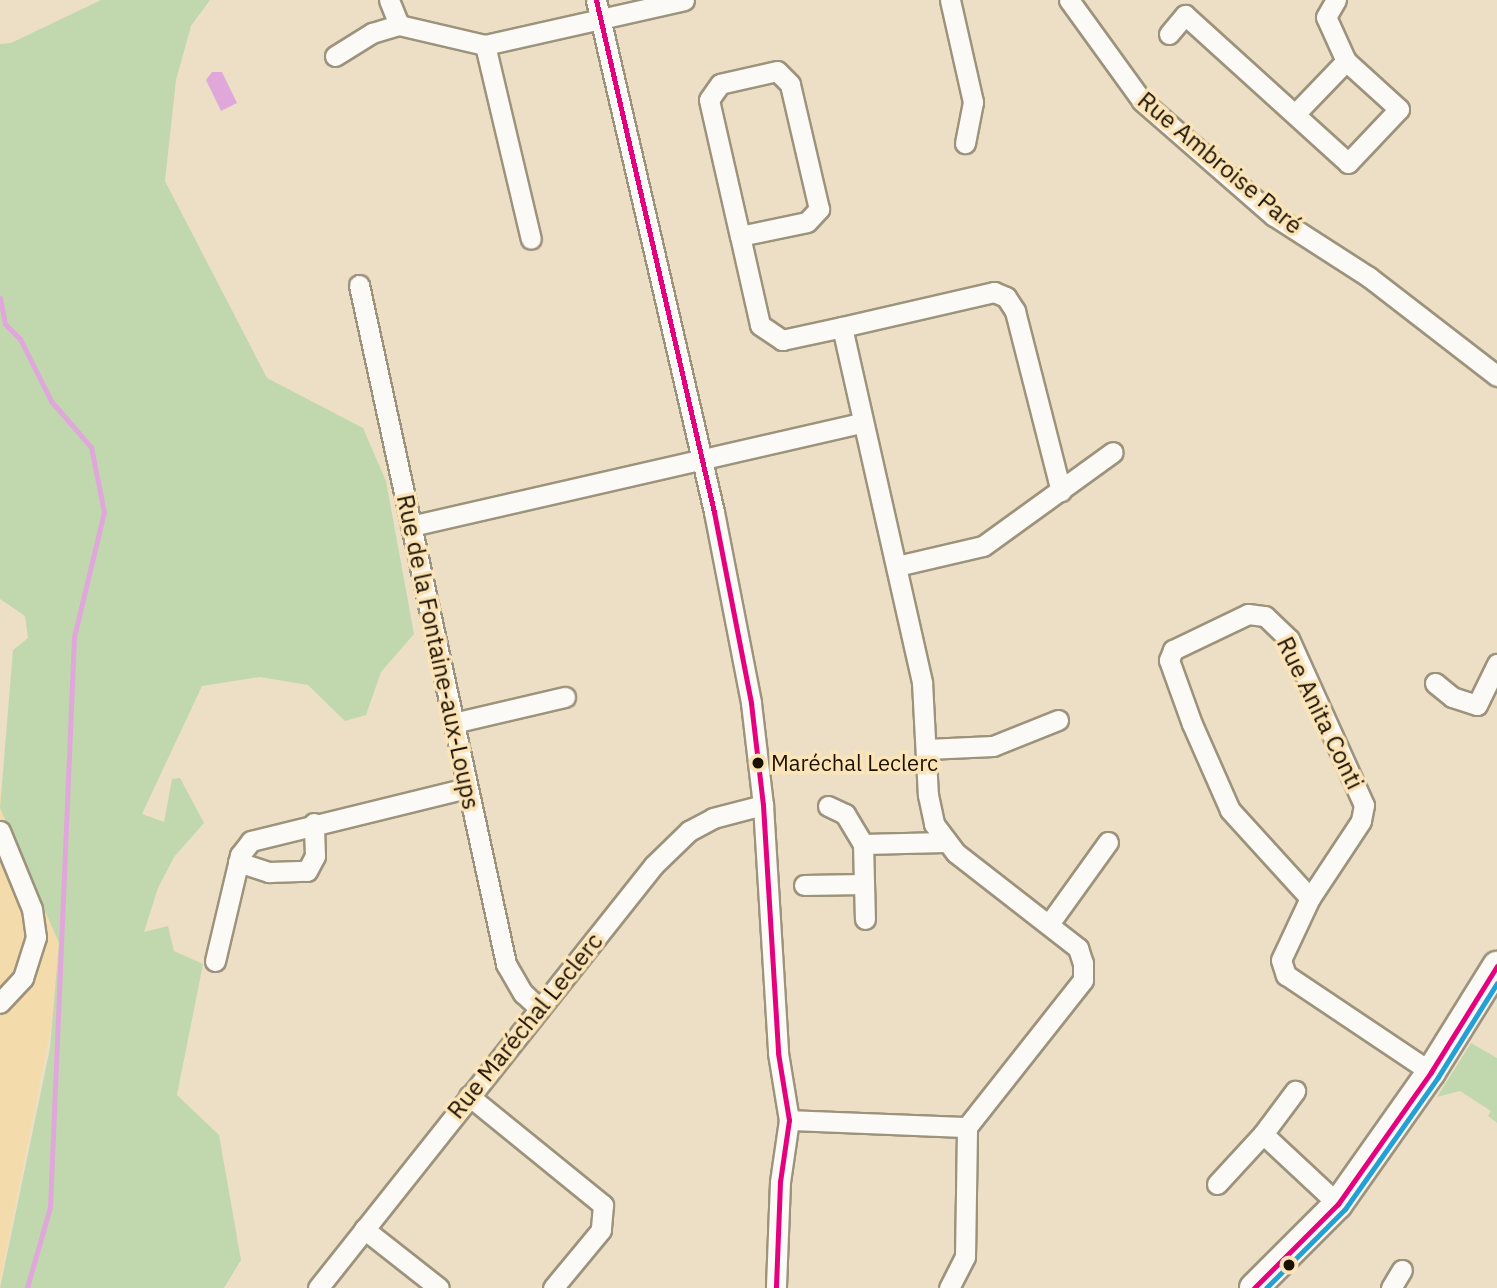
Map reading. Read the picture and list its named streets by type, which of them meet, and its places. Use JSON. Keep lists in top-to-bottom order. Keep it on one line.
{"streets":{"street":["Rue Ambroise Paré","Rue de la Fontaine-aux-Loups","Rue Anita Conti","Rue Maréchal Leclerc"]},"crossings":[["Rue de la Fontaine-aux-Loups","Rue Maréchal Leclerc"]],"places":["Maréchal Leclerc"]}
